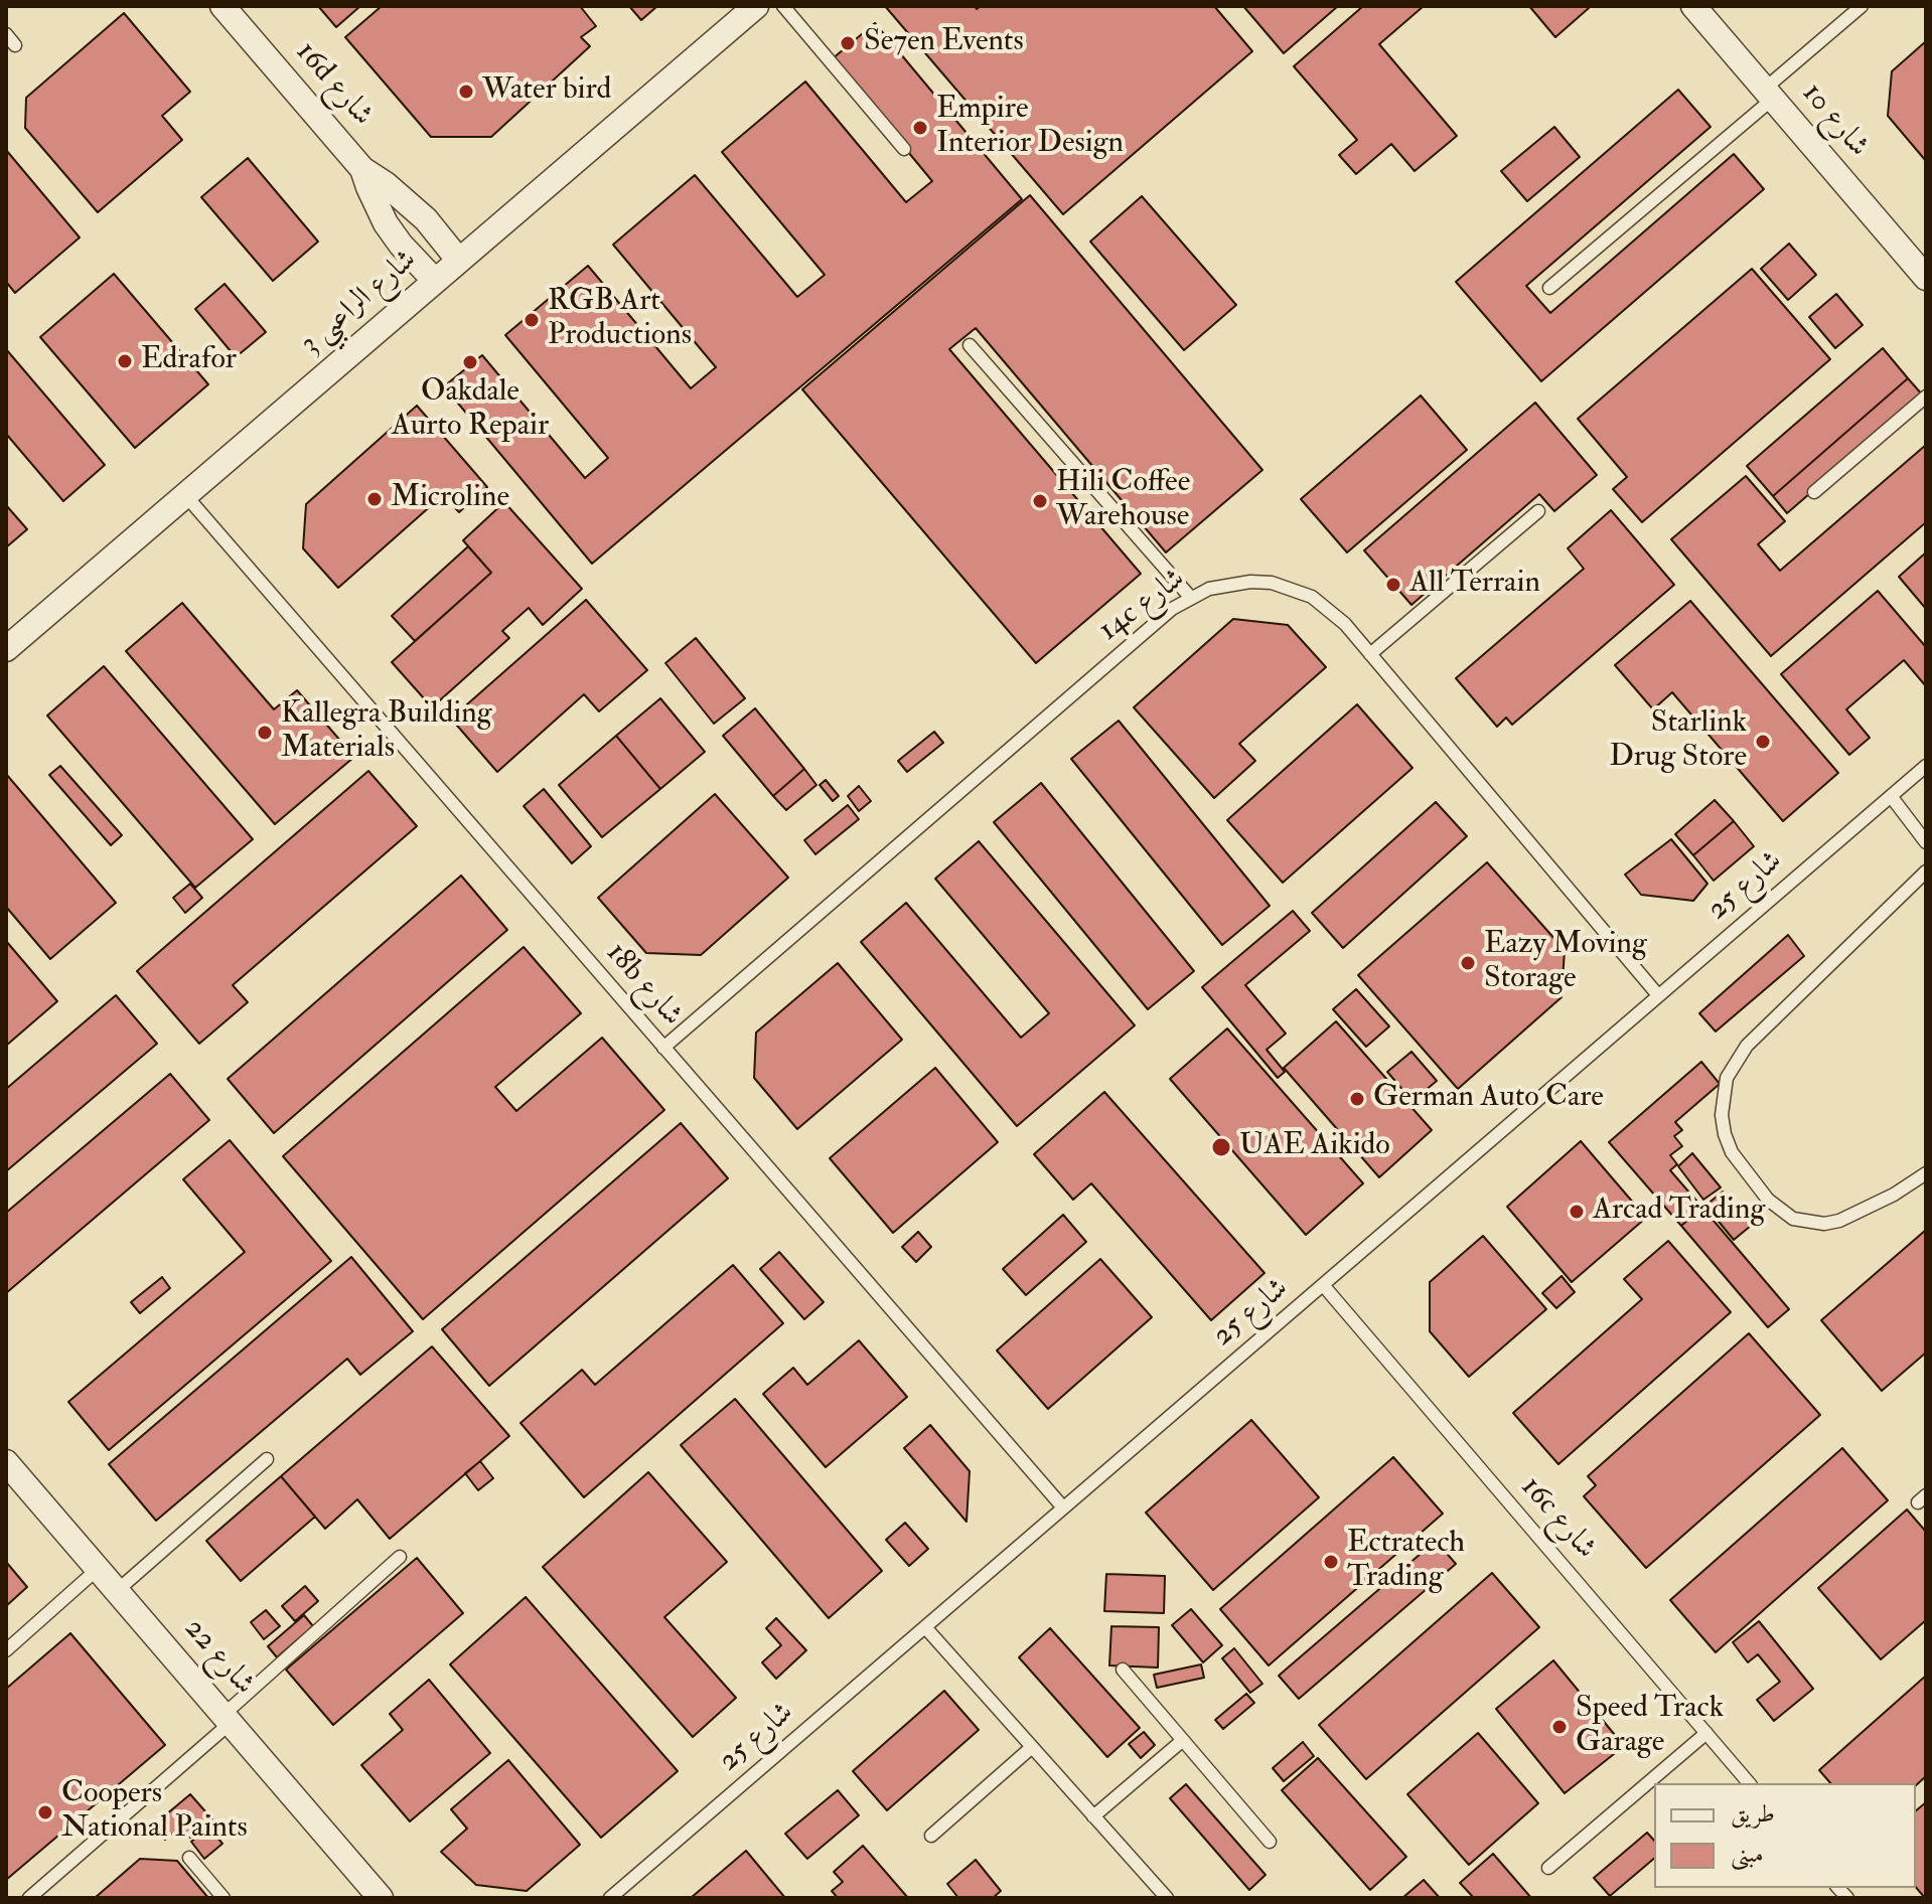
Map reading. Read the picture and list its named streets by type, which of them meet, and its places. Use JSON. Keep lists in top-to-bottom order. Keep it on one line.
{"streets":{"street":["16d شارع","شارع 10","شارع الراعبي 3","شارع 22"],"lane":["14c شارع","شارع 25","18b شارع","16c شارع"]},"crossings":[["16d شارع","شارع الراعبي 3"],["شارع الراعبي 3","18b شارع"],["14c شارع","شارع 25"],["14c شارع","18b شارع"],["شارع 25","18b شارع"],["شارع 25","16c شارع"]],"places":["Se7en Events","Water bird","Empire Interior Design","RGB Art Productions","Edrafor","Oakdale Aurto Repair","Microline","Hili Coffee Warehouse","All Terrain","Kallegra Building Materials","Starlink Drug Store","Eazy Moving Storage","German Auto Care","UAE Aikido","Arcad Trading","Ectratech Trading","Speed Track Garage","Coopers National Paints"],"legend":["طريق","مبنى"]}
